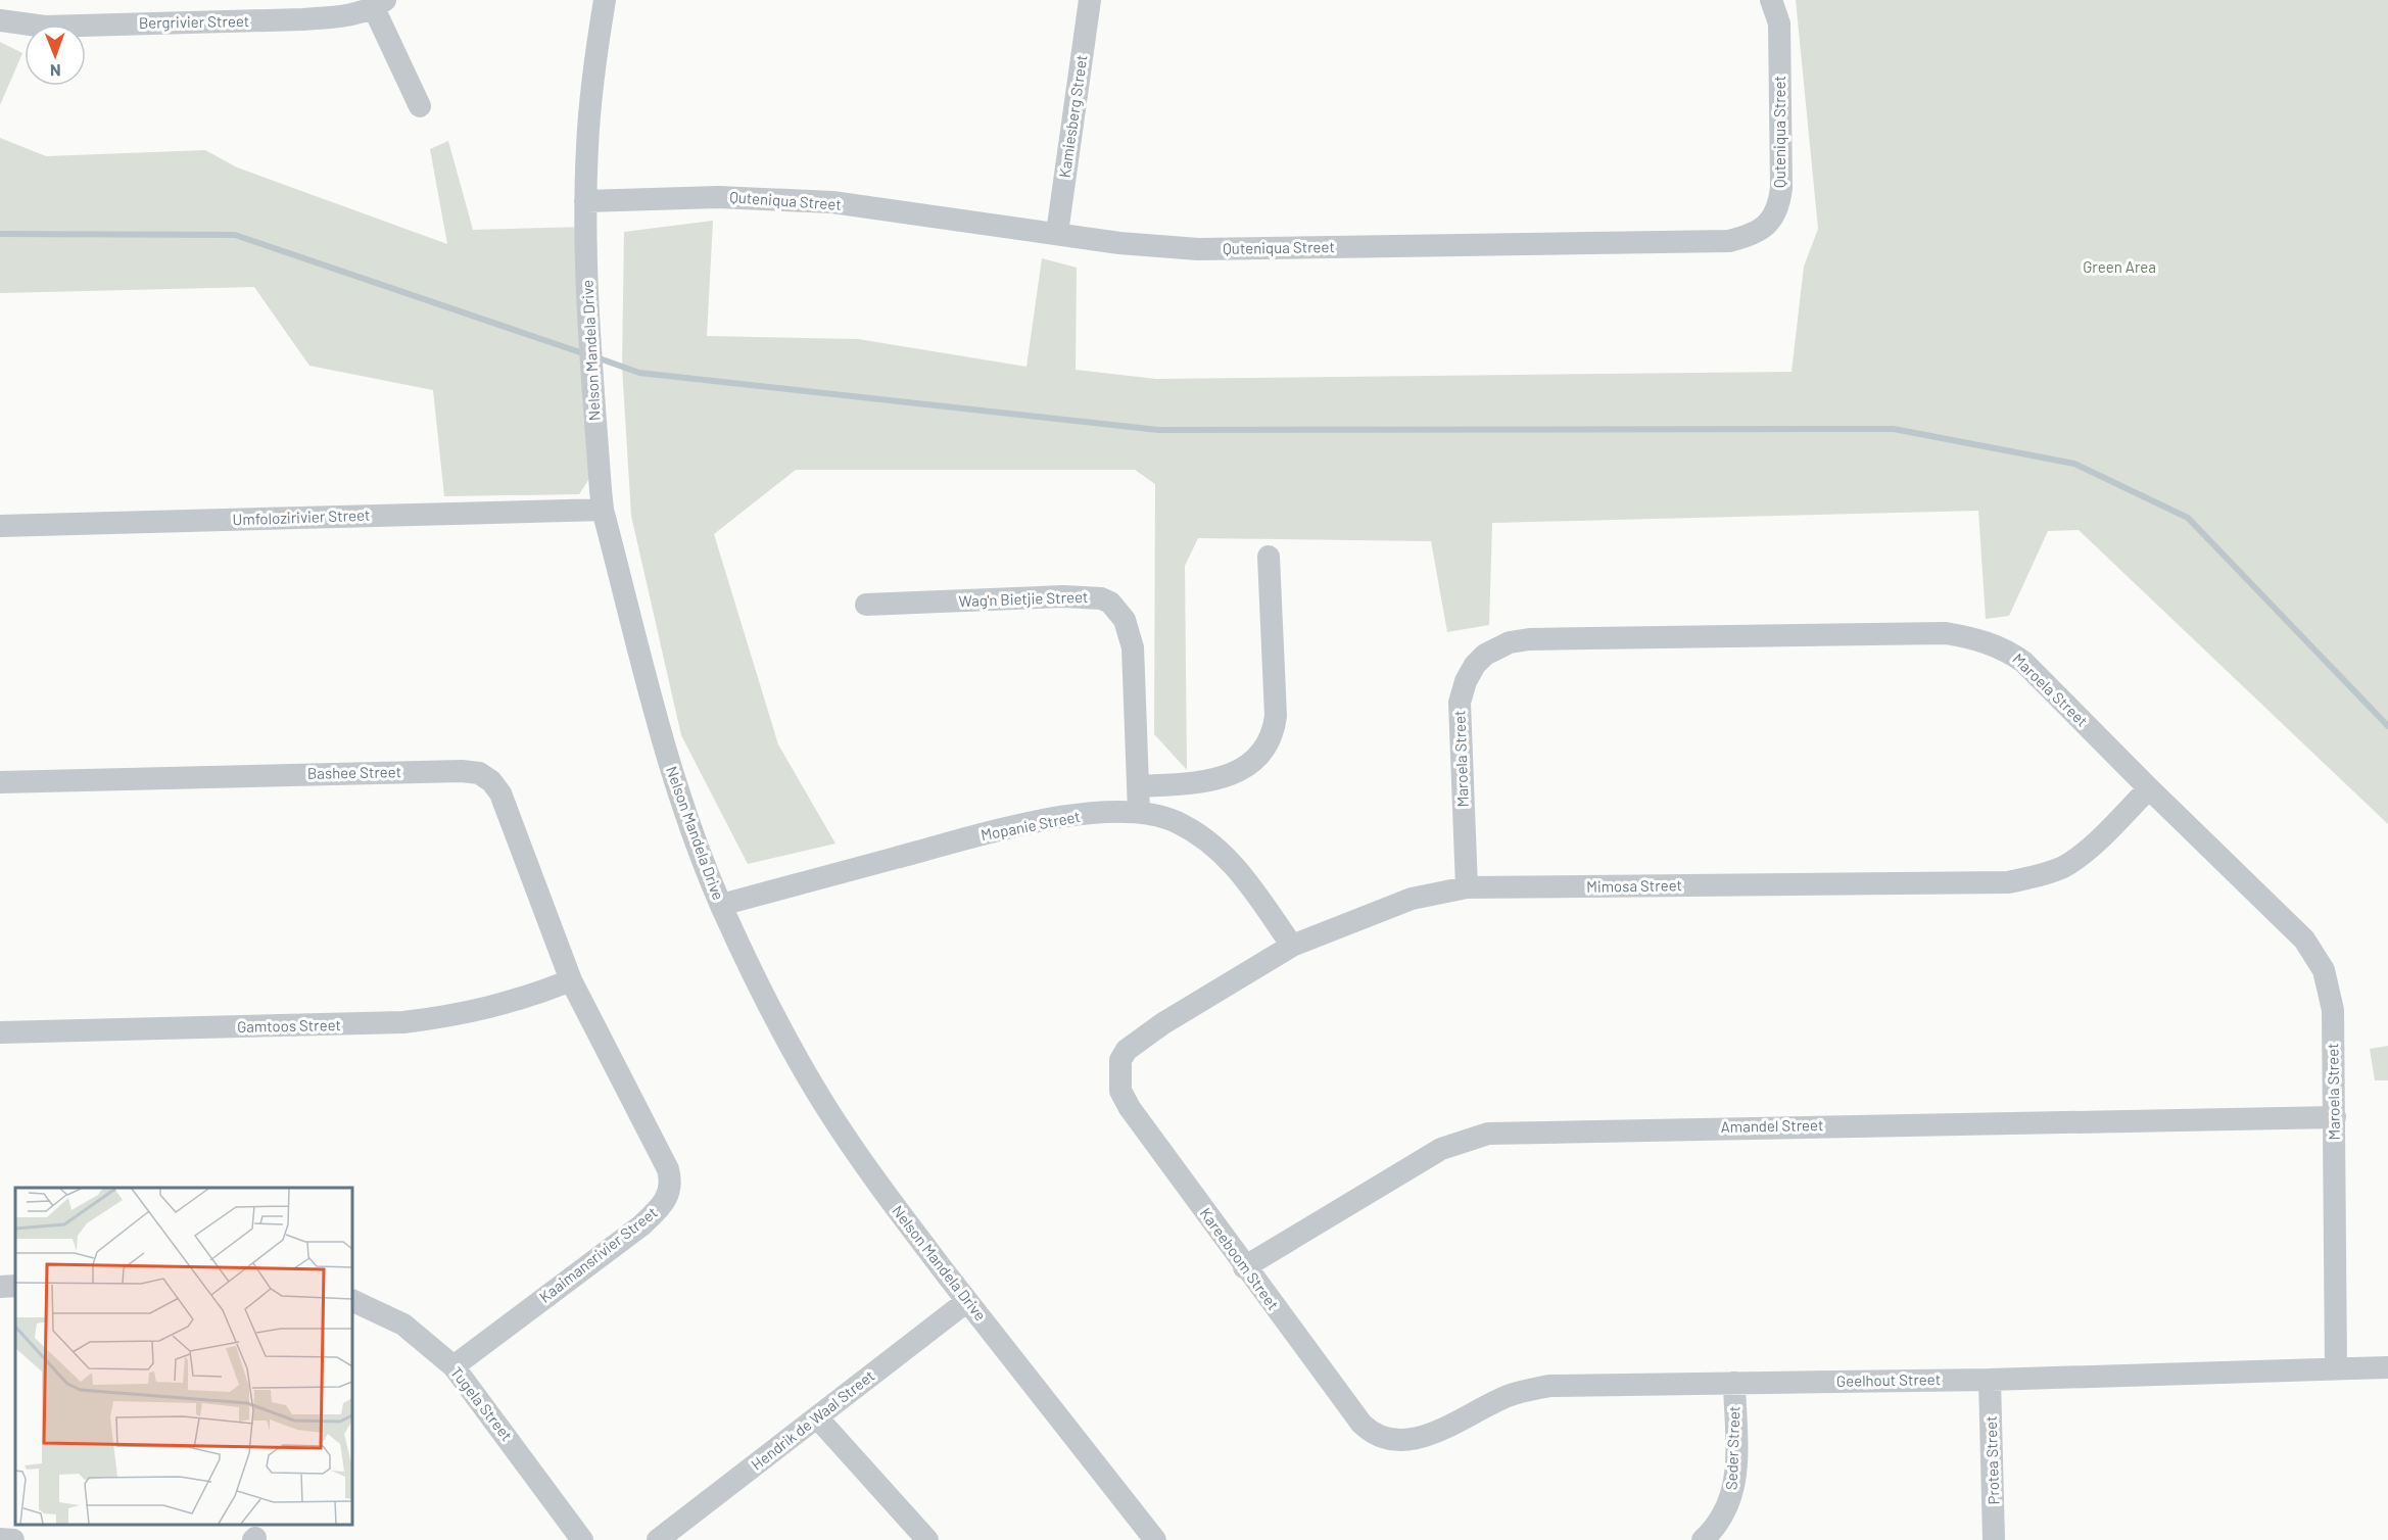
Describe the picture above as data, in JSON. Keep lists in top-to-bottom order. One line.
{"streets":{"street":["Bergrivier Street","Kamiesberg Street","Quteniqua Street","Nelson Mandela Drive","Umfolozirivier Street","Wag'n Bietjie Street","Maroela Street","Bashee Street","Mopanie Street","Mimosa Street","Gamtoos Street","Amandel Street","Kaaimansrivier Street","Kareeboom Street","Geelhout Street","Tugela Street","Hendrik de Waal Street","Seder Street","Protea Street"]},"crossings":[["Kamiesberg Street","Quteniqua Street"],["Quteniqua Street","Nelson Mandela Drive"],["Nelson Mandela Drive","Umfolozirivier Street"],["Nelson Mandela Drive","Mopanie Street"],["Nelson Mandela Drive","Hendrik de Waal Street"],["Wag'n Bietjie Street","Mopanie Street"],["Maroela Street","Mimosa Street"],["Maroela Street","Amandel Street"],["Maroela Street","Geelhout Street"],["Bashee Street","Gamtoos Street"],["Bashee Street","Kaaimansrivier Street"],["Mopanie Street","Mimosa Street"],["Mimosa Street","Kareeboom Street"],["Gamtoos Street","Kaaimansrivier Street"],["Amandel Street","Kareeboom Street"],["Kaaimansrivier Street","Tugela Street"],["Kareeboom Street","Geelhout Street"],["Geelhout Street","Seder Street"],["Geelhout Street","Protea Street"]],"parks":["Green Area"],"north":"bottom"}
